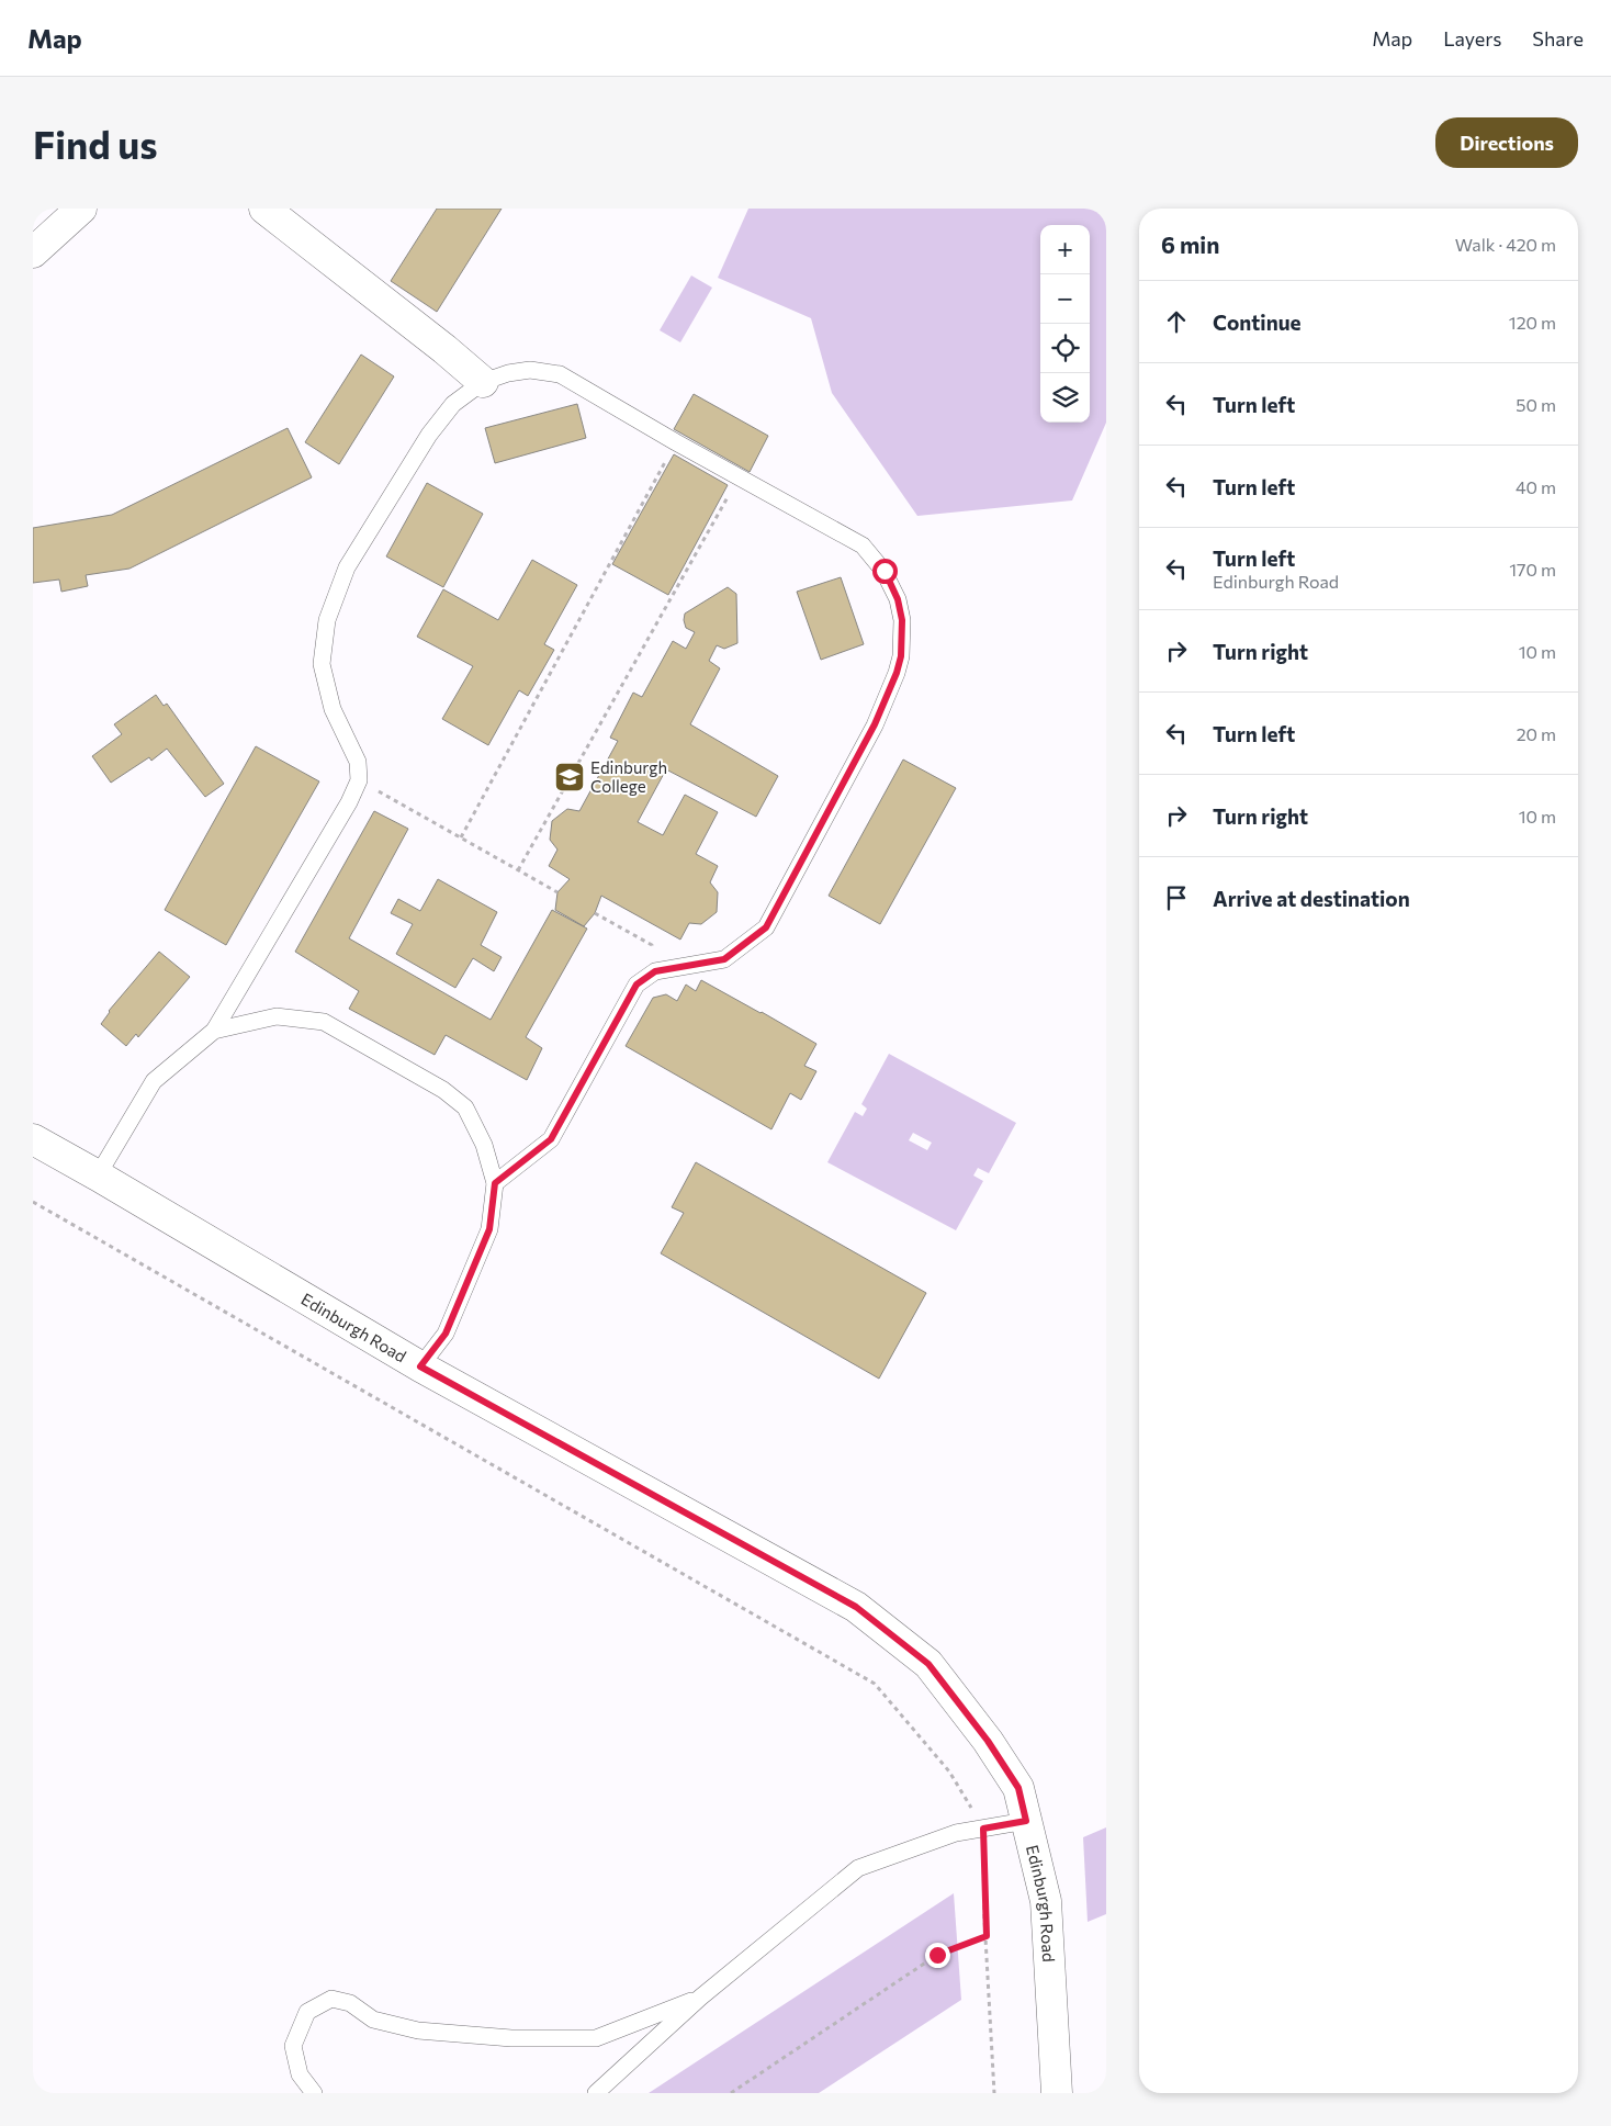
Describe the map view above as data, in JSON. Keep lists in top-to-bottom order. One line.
{"streets":{"street":["Edinburgh Road"]},"places":{"school or university":["Edinburgh College"]},"page":{"header":"Map","nav":["Map","Layers","Share"],"buttons":"Directions","title":"Find us","heading":["6 min","Walk · 420 m"],"map_buttons":["+","−"],"list":[["Continue","120 m"],["Turn left","50 m"],["Turn left","40 m"],["Turn left","Edinburgh Road","170 m"],["Turn right","10 m"],["Turn left","20 m"],["Turn right","10 m"],"Arrive at destination"]}}
